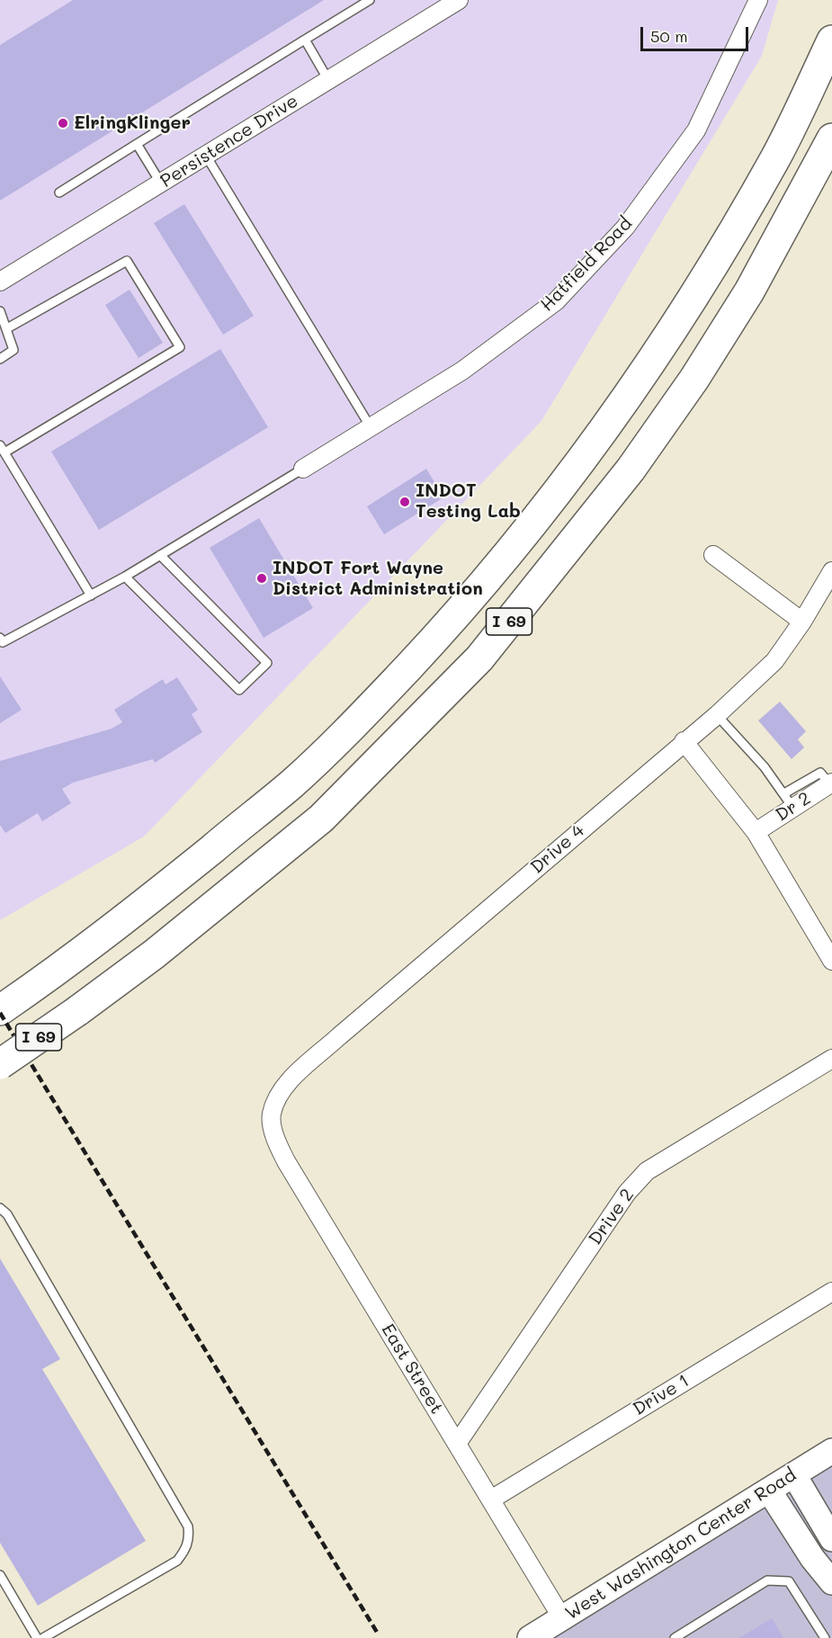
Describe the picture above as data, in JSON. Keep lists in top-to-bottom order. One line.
{"streets":{"highway":["I 69"],"main road":["West Washington Center Road"],"street":["Persistence Drive","Hatfield Road","Dr 2","Drive 4","Drive 2","East Street","Drive 1"]},"crossings":[["Drive 4","East Street"],["Drive 2","East Street"],["East Street","Drive 1"],["East Street","West Washington Center Road"]],"places":["ElringKlinger","INDOT Testing Lab","INDOT Fort Wayne District Administration"],"scale_bar":"50 m"}
